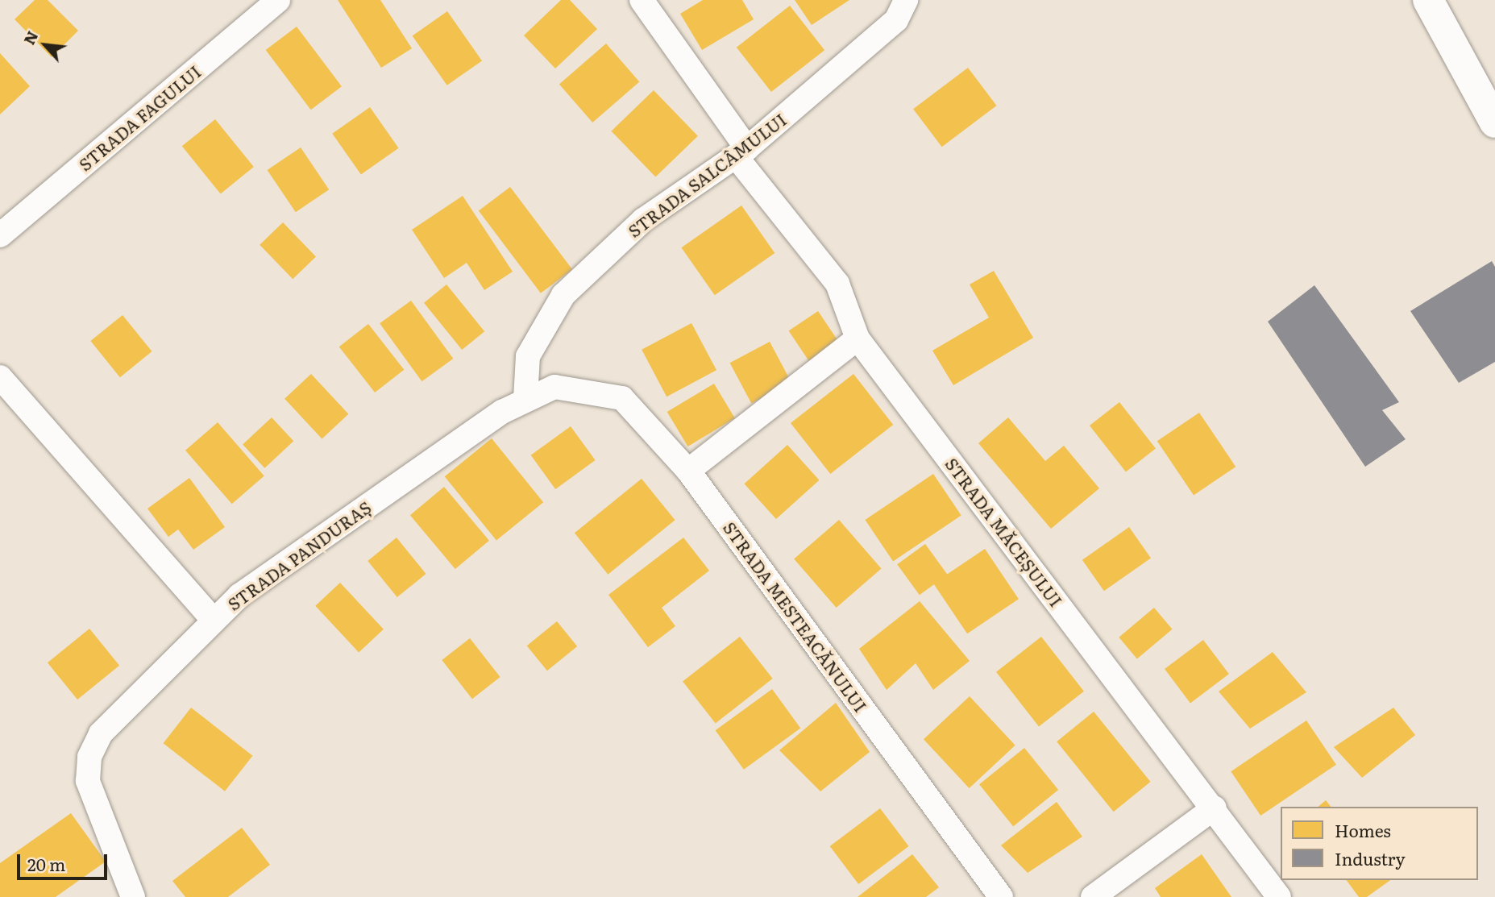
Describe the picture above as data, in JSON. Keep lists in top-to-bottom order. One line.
{"streets":{"street":["STRADA FAGULUI","STRADA SALCÂMULUI","STRADA MĂCEȘULUI","STRADA PANDURAȘ","STRADA MESTEACĂNULUI"]},"crossings":[["STRADA SALCÂMULUI","STRADA MĂCEȘULUI"],["STRADA SALCÂMULUI","STRADA PANDURAȘ"],["STRADA PANDURAȘ","STRADA MESTEACĂNULUI"]],"legend":["Homes","Industry"],"scale_bar":"20 m","north":"top left"}
